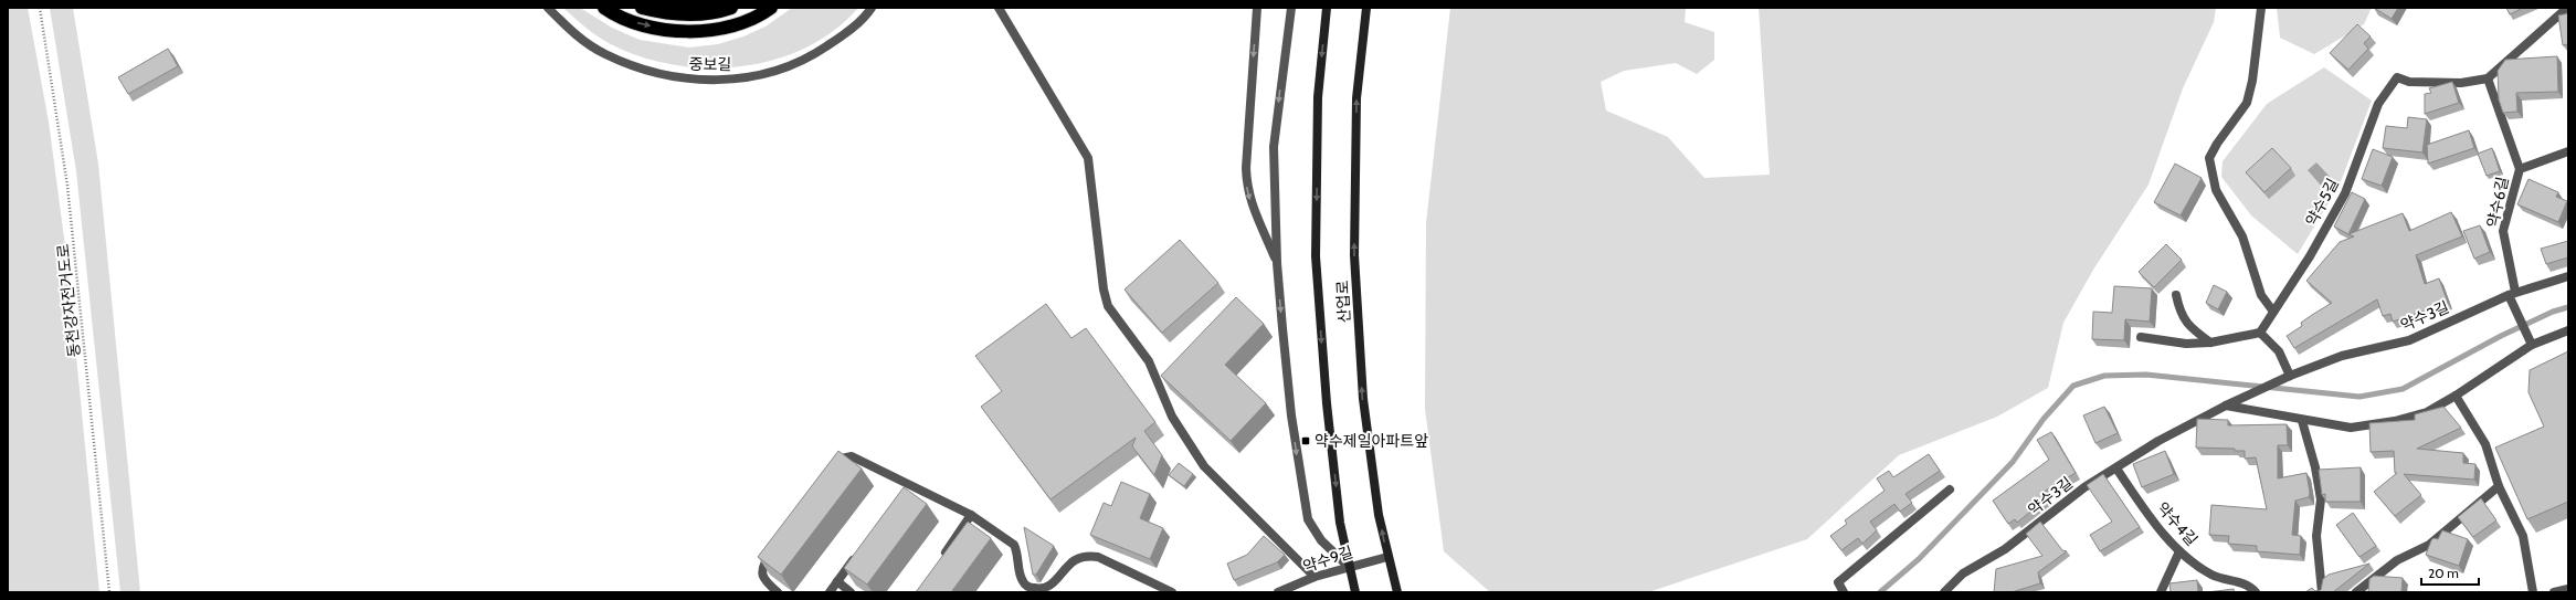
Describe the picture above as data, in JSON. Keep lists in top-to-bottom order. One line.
{"streets":{"main road":["산업로"],"street":["중보길","약수5길","약수6길","약수3길","약수4길","약수9길"],"path":["동천강자전거도로"]},"crossings":[["약수6길","약수3길"],["산업로","약수9길"],["약수3길","약수4길"]],"places":{"transit":["약수제일아파트앞"]},"scale_bar":"20 m"}
